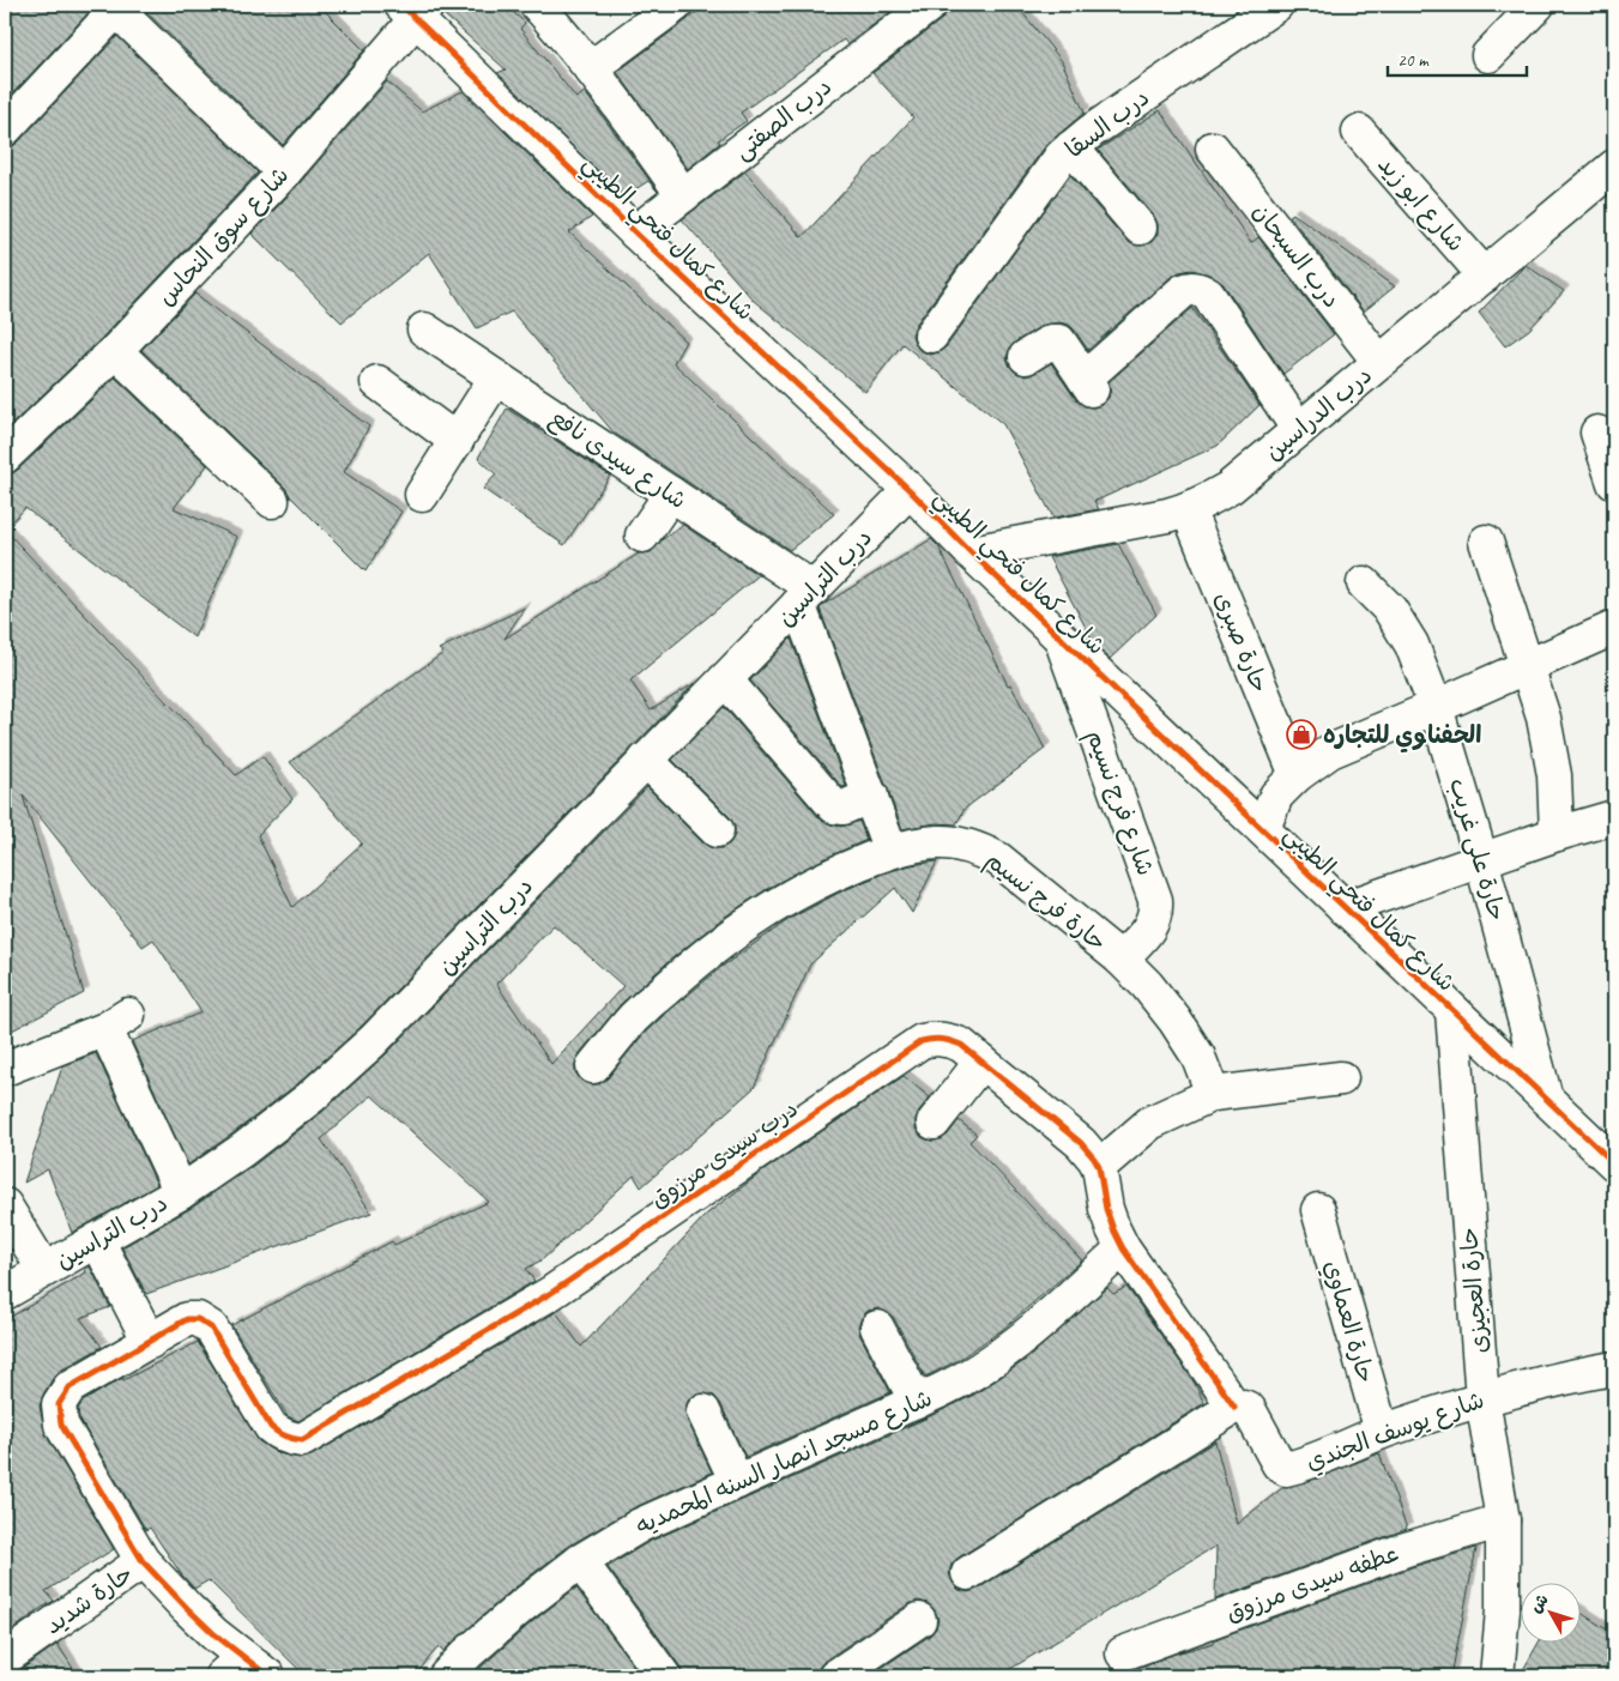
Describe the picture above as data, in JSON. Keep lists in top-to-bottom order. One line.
{"streets":{"street":["درب الصفتى","درب السقا","شارع ابو زيد","شارع سوق النحاس","شارع كمال فتحي الطيبي","درب السبحان","درب الدراسين","شارع سيدى نافع","درب التراسين","حارة صبرى","شارع فرج نسيم","حارة على غريب","حارة فرج نسيم","درب سيدى مرزوق","حارة العجيزى","حارة العماوي","شارع يوسف الجندي","شارع مسجد انصار السنه المحمديه","عطفه سيدى مرزوق","حارة شديد"]},"crossings":[["درب الصفتى","شارع كمال فتحي الطيبي"],["شارع ابو زيد","درب الدراسين"],["شارع سوق النحاس","شارع كمال فتحي الطيبي"],["شارع كمال فتحي الطيبي","درب الدراسين"],["شارع كمال فتحي الطيبي","درب التراسين"],["شارع كمال فتحي الطيبي","شارع فرج نسيم"],["شارع كمال فتحي الطيبي","حارة على غريب"],["شارع كمال فتحي الطيبي","حارة العجيزى"],["درب السبحان","درب الدراسين"],["درب الدراسين","حارة صبرى"],["شارع سيدى نافع","درب التراسين"],["شارع فرج نسيم","حارة فرج نسيم"],["درب سيدى مرزوق","شارع يوسف الجندي"],["درب سيدى مرزوق","شارع مسجد انصار السنه المحمديه"],["حارة العجيزى","شارع يوسف الجندي"],["حارة العجيزى","عطفه سيدى مرزوق"],["حارة العماوي","شارع يوسف الجندي"]],"places":{"shop":["الحفناوي للتجاره"]},"scale_bar":"20 m","north":"top left"}
